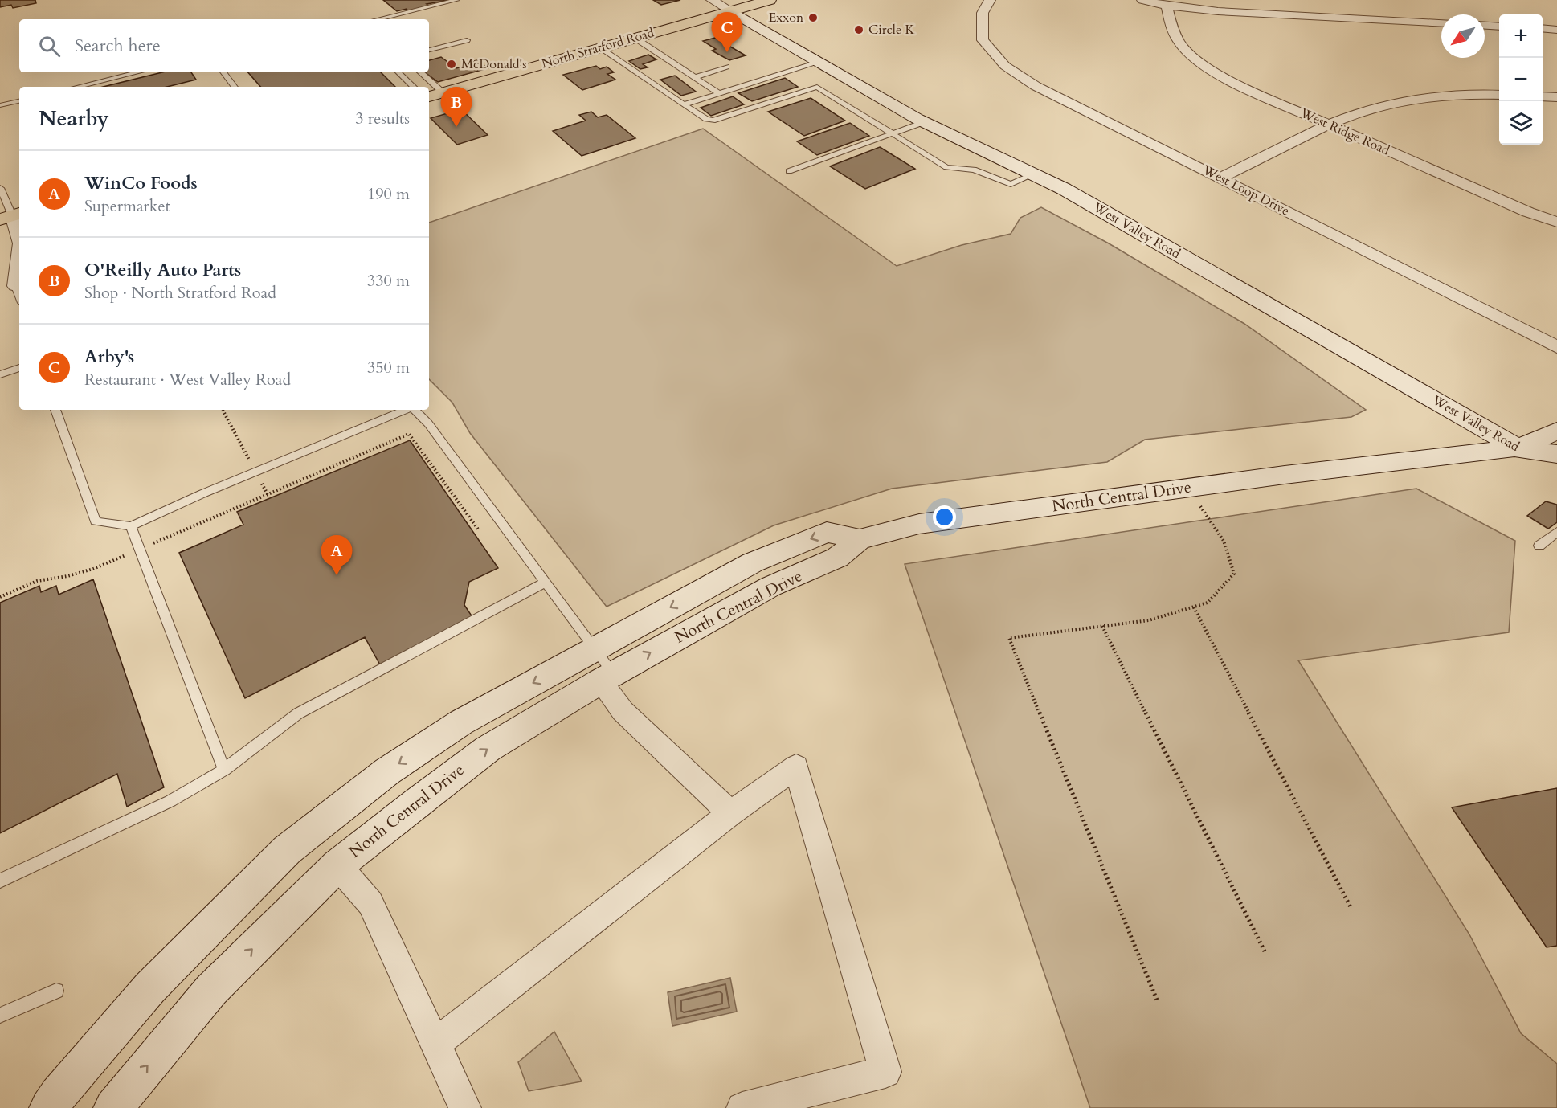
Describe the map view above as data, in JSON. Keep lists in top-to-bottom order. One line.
{"streets":{"main road":["North Stratford Road","West Valley Road","North Central Drive"],"street":["West Ridge Road","West Loop Drive"]},"crossings":[["North Stratford Road","West Valley Road"],["West Valley Road","North Central Drive"]],"places":["Exxon","Circle K","McDonald's"],"north":"bottom left","page":{"pins":["C","B","A"],"map_buttons":["+","−"],"search":"Search here","heading":["Nearby","3 results"],"list":[{"mark":"A","name":"WinCo Foods","note":"Supermarket","value":"190 m"},{"mark":"B","name":"O'Reilly Auto Parts","note":"Shop · North Stratford Road","value":"330 m"},{"mark":"C","name":"Arby's","note":"Restaurant · West Valley Road","value":"350 m"}]}}
